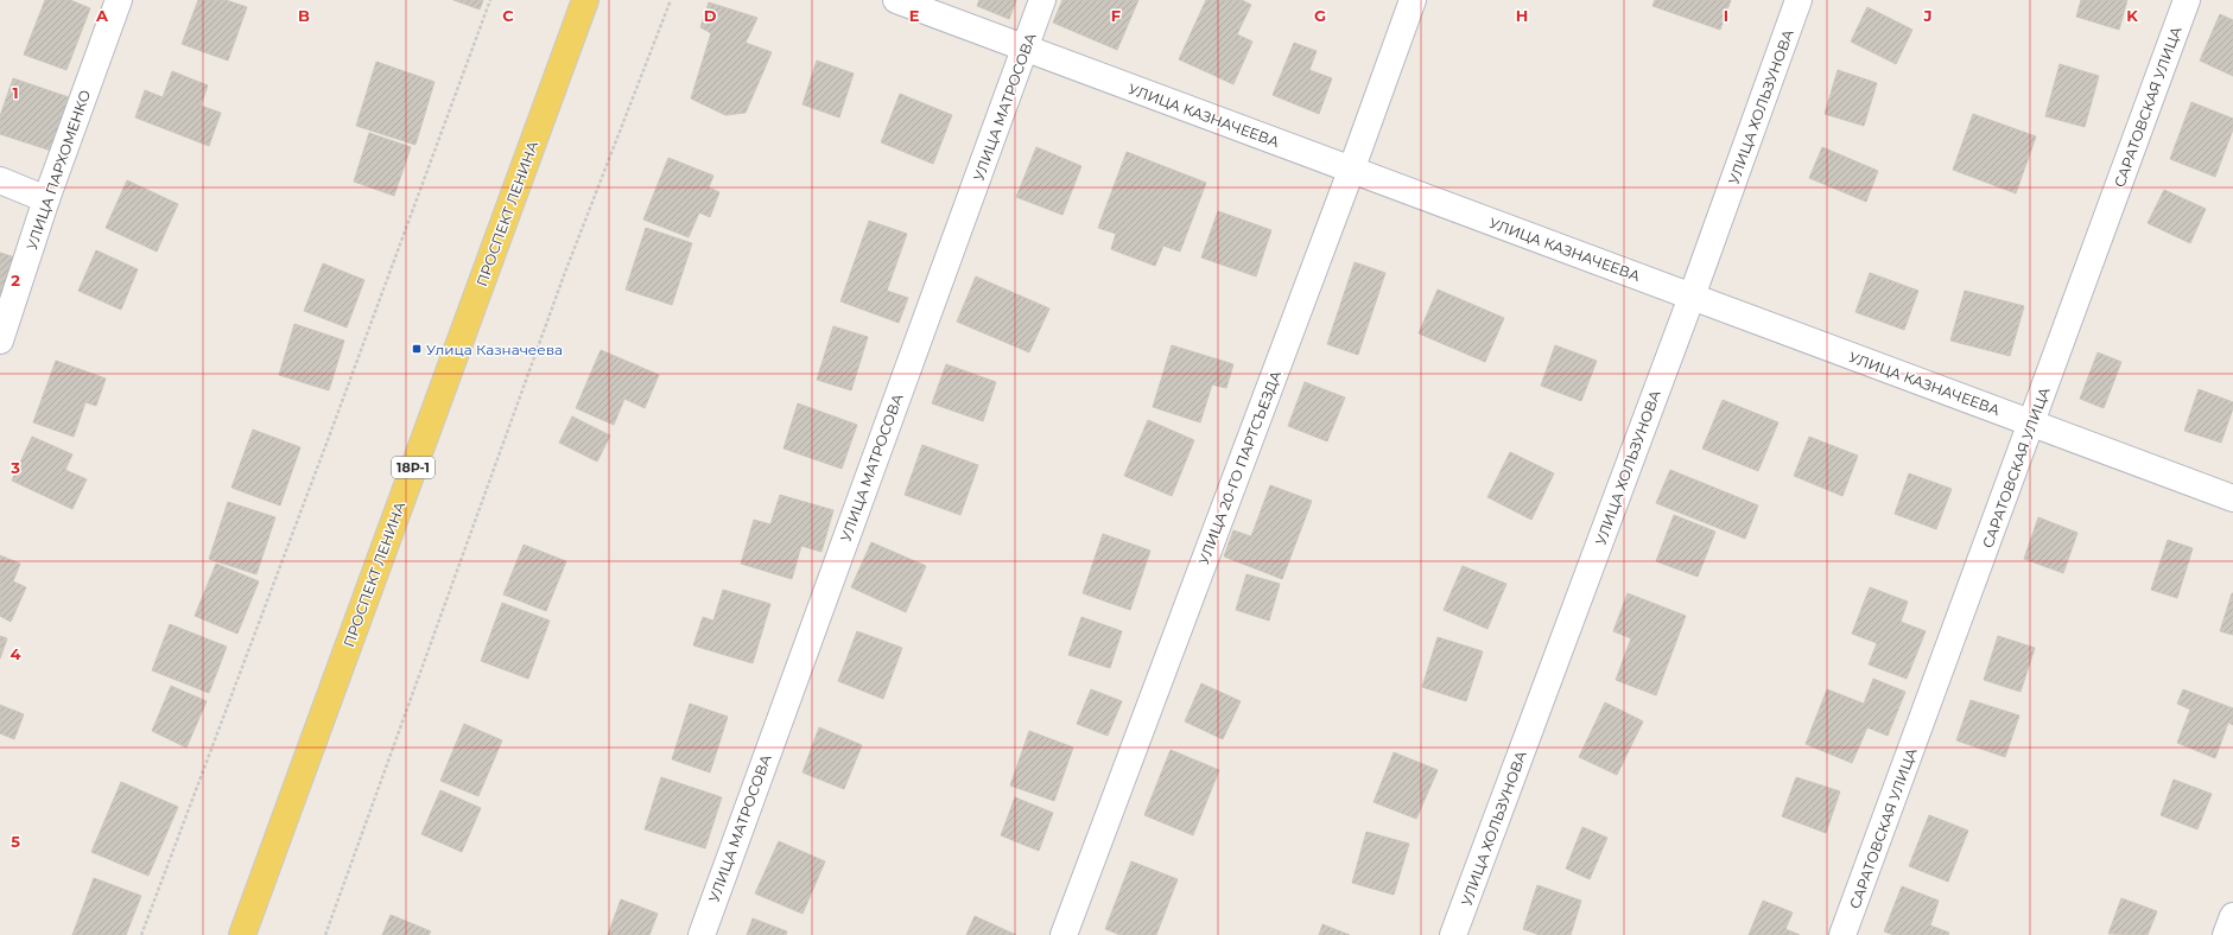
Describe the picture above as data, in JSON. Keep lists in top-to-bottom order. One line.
{"streets":{"main road":["ПРОСПЕКТ ЛЕНИНА","18Р-1"],"street":["УЛИЦА МАТРОСОВА","УЛИЦА ХОЛЬЗУНОВА","САРАТОВСКАЯ УЛИЦА","УЛИЦА КАЗНАЧЕЕВА","УЛИЦА ПАРХОМЕНКО","УЛИЦА 20-ГО ПАРТСЪЕЗДА"]},"crossings":[["УЛИЦА МАТРОСОВА","УЛИЦА КАЗНАЧЕЕВА"],["УЛИЦА ХОЛЬЗУНОВА","УЛИЦА КАЗНАЧЕЕВА"],["САРАТОВСКАЯ УЛИЦА","УЛИЦА КАЗНАЧЕЕВА"],["УЛИЦА КАЗНАЧЕЕВА","УЛИЦА 20-ГО ПАРТСЪЕЗДА"]],"places":{"transit":["Улица Казначеева"]},"grid":{"columns":["A","B","C","D","E","F","G","H","I","J","K"],"rows":["1","2","3","4","5"]}}
